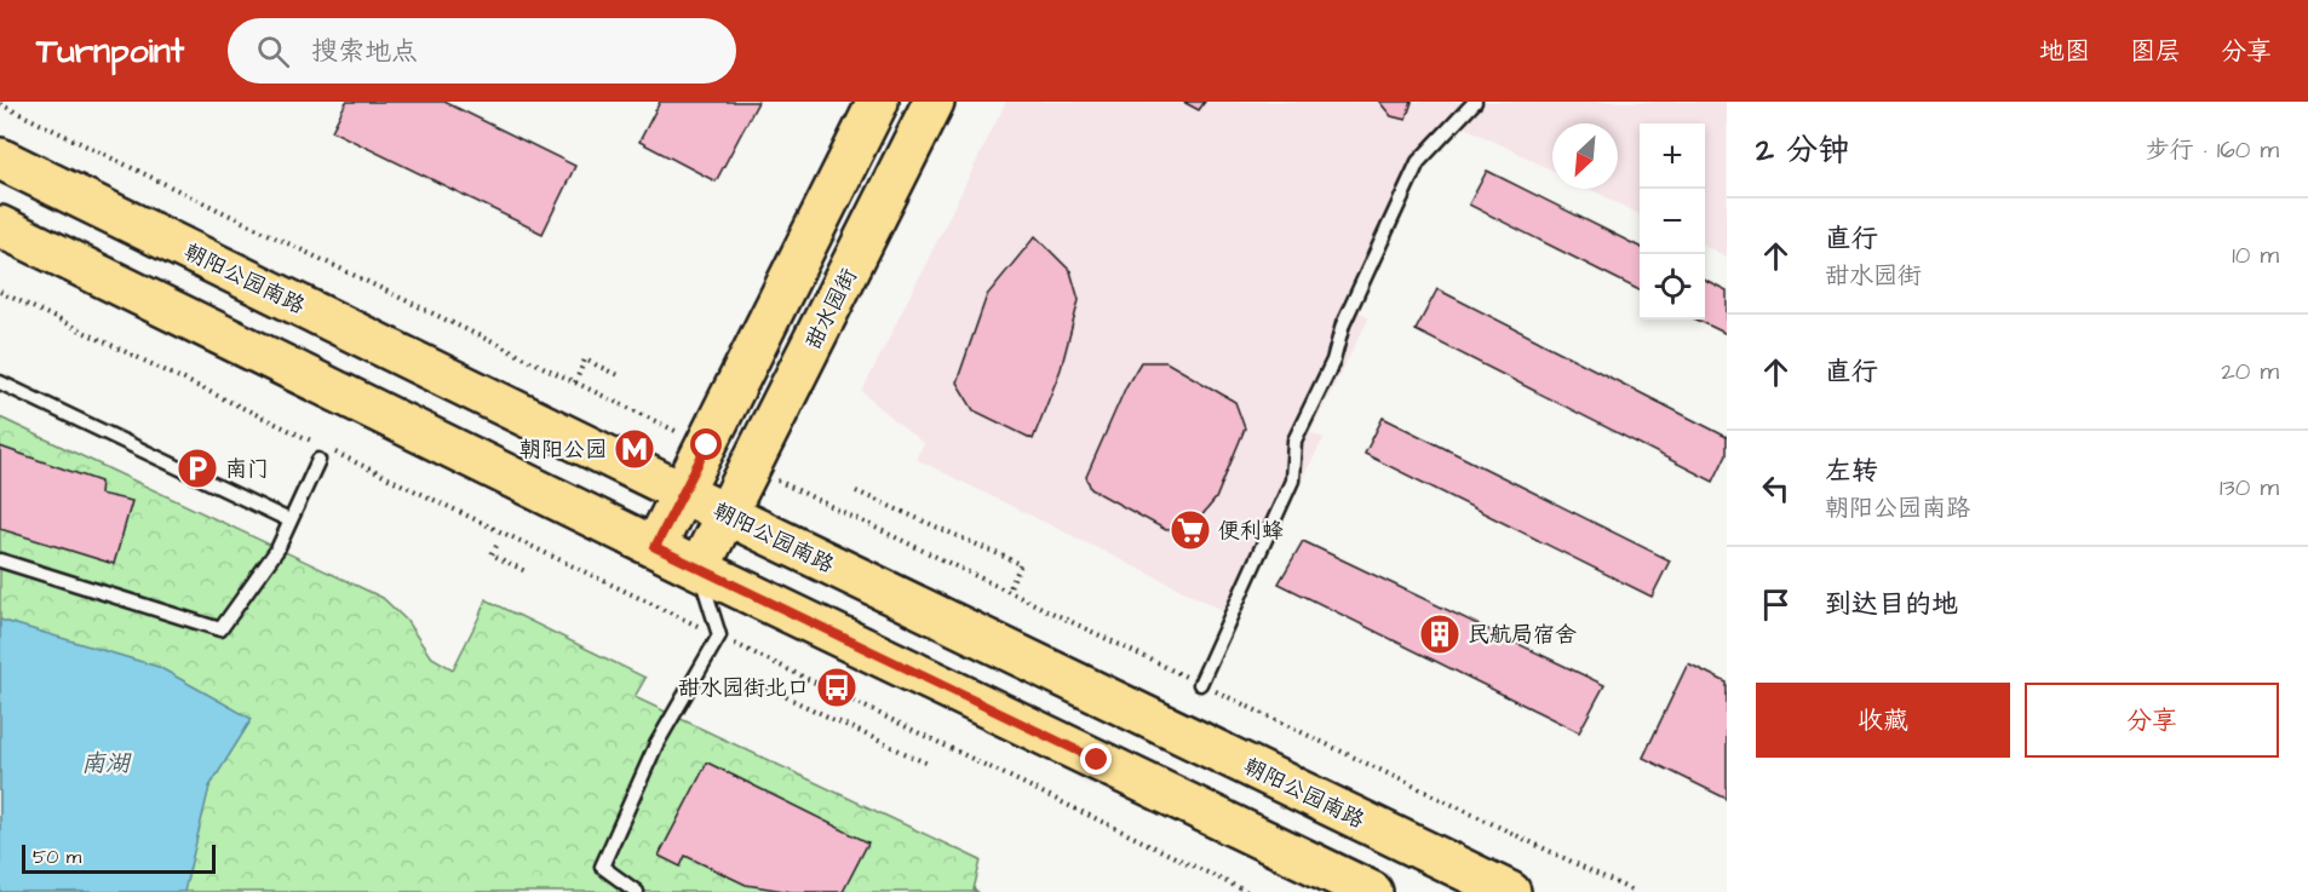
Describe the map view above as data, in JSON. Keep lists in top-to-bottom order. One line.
{"streets":{"main road":["朝阳公园南路","甜水园街"]},"crossings":[["朝阳公园南路","甜水园街"]],"water":["南湖"],"places":{"metro station":["朝阳公园"],"parking":["南门"],"supermarket":["便利蜂"],"building":["民航局宿舍"],"bus stop":["甜水园街北口"]},"scale_bar":"50 m","north":"bottom left","page":{"header":"Turnpoint","search":"搜索地点","nav":["地图","图层","分享"],"heading":["2 分钟","步行 · 160 m"],"map_buttons":["+","−"],"list":[["直行","甜水园街","10 m"],["直行","20 m"],["左转","朝阳公园南路","130 m"],"到达目的地"],"buttons":["收藏","分享"],"scale":"50 m"}}
